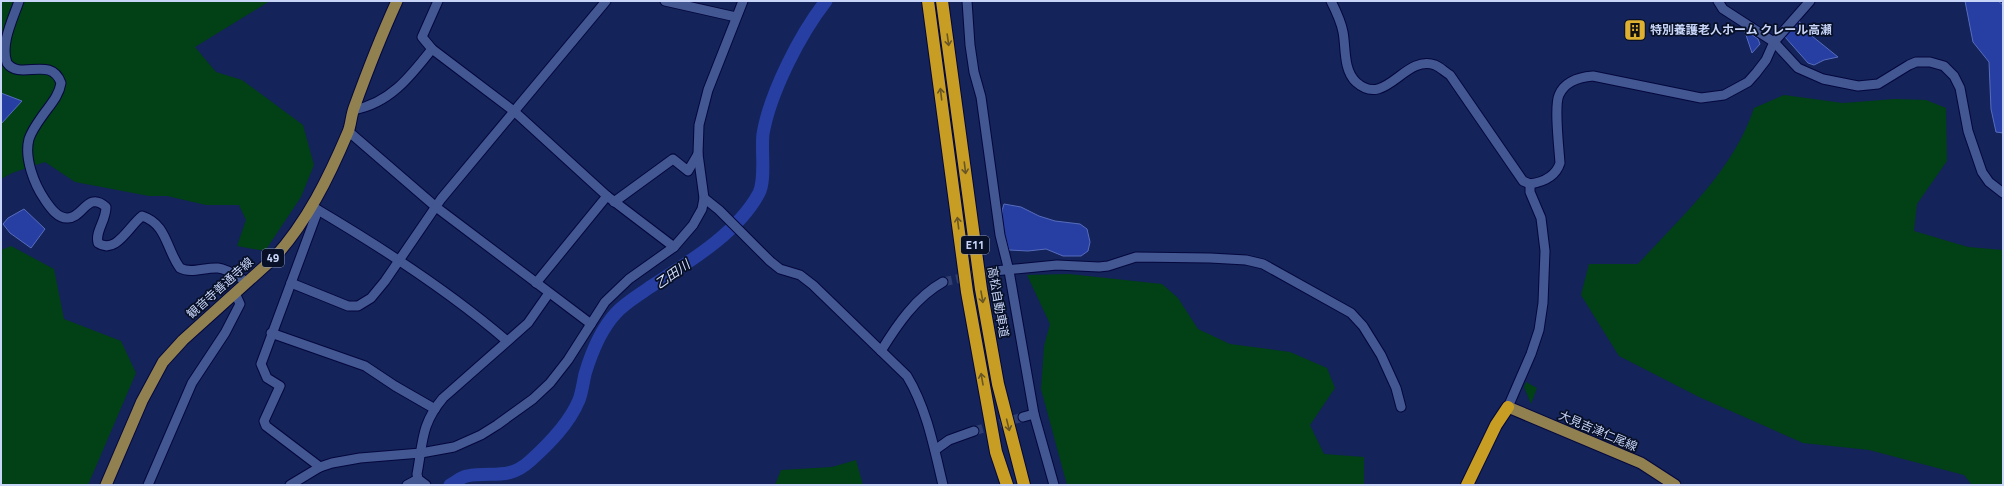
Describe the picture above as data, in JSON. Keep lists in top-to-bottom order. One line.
{"streets":{"highway":["E11","高松自動車道"],"main road":["49","観音寺善通寺線","大見吉津仁尾線"]},"water":["乙田川"],"places":{"building":["特別養護老人ホーム クレール高瀬"]}}
